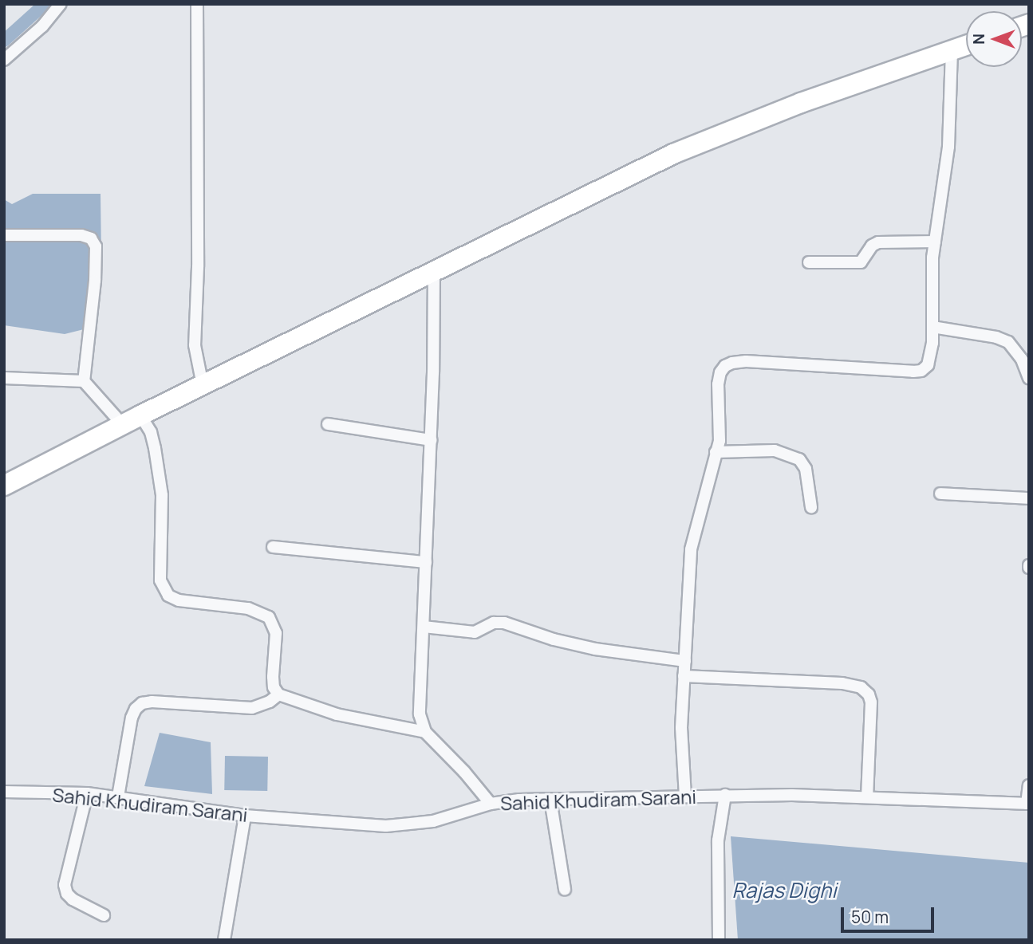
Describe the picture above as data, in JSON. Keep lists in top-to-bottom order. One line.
{"streets":{"street":["Sahid Khudiram Sarani"]},"water":["Rajas Dighi"],"scale_bar":"50 m","north":"left"}
